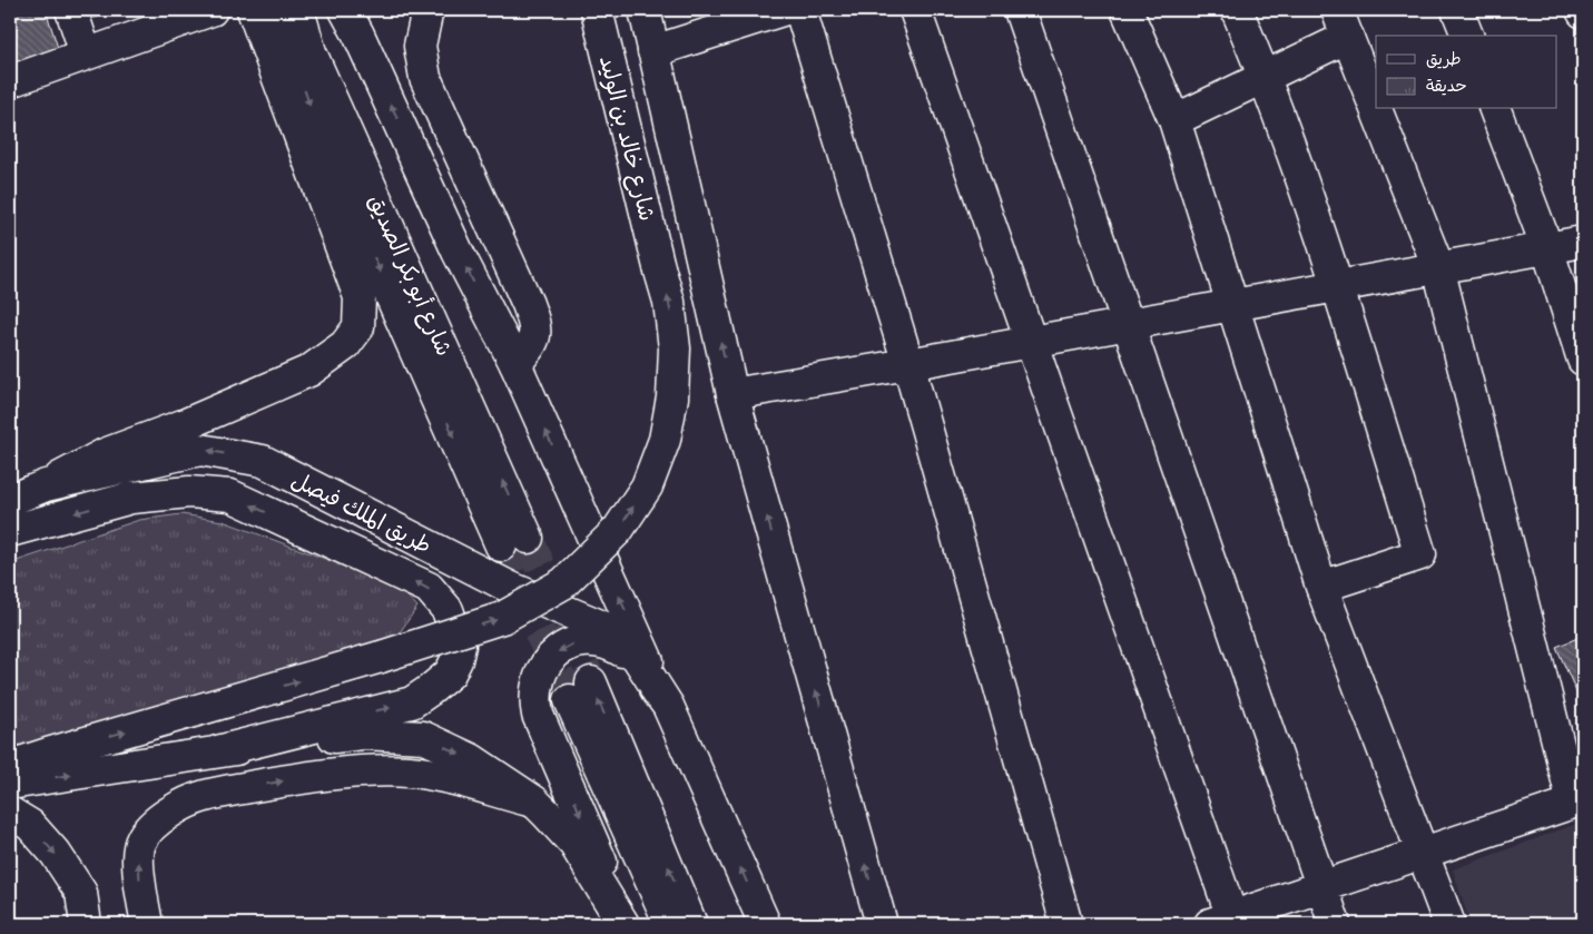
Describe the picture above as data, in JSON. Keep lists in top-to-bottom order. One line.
{"streets":{"main road":["شارع خالد بن الوليد","شارع أبو بكر الصديق","طريق الملك فيصل"]},"legend":["طريق","حديقة"]}
